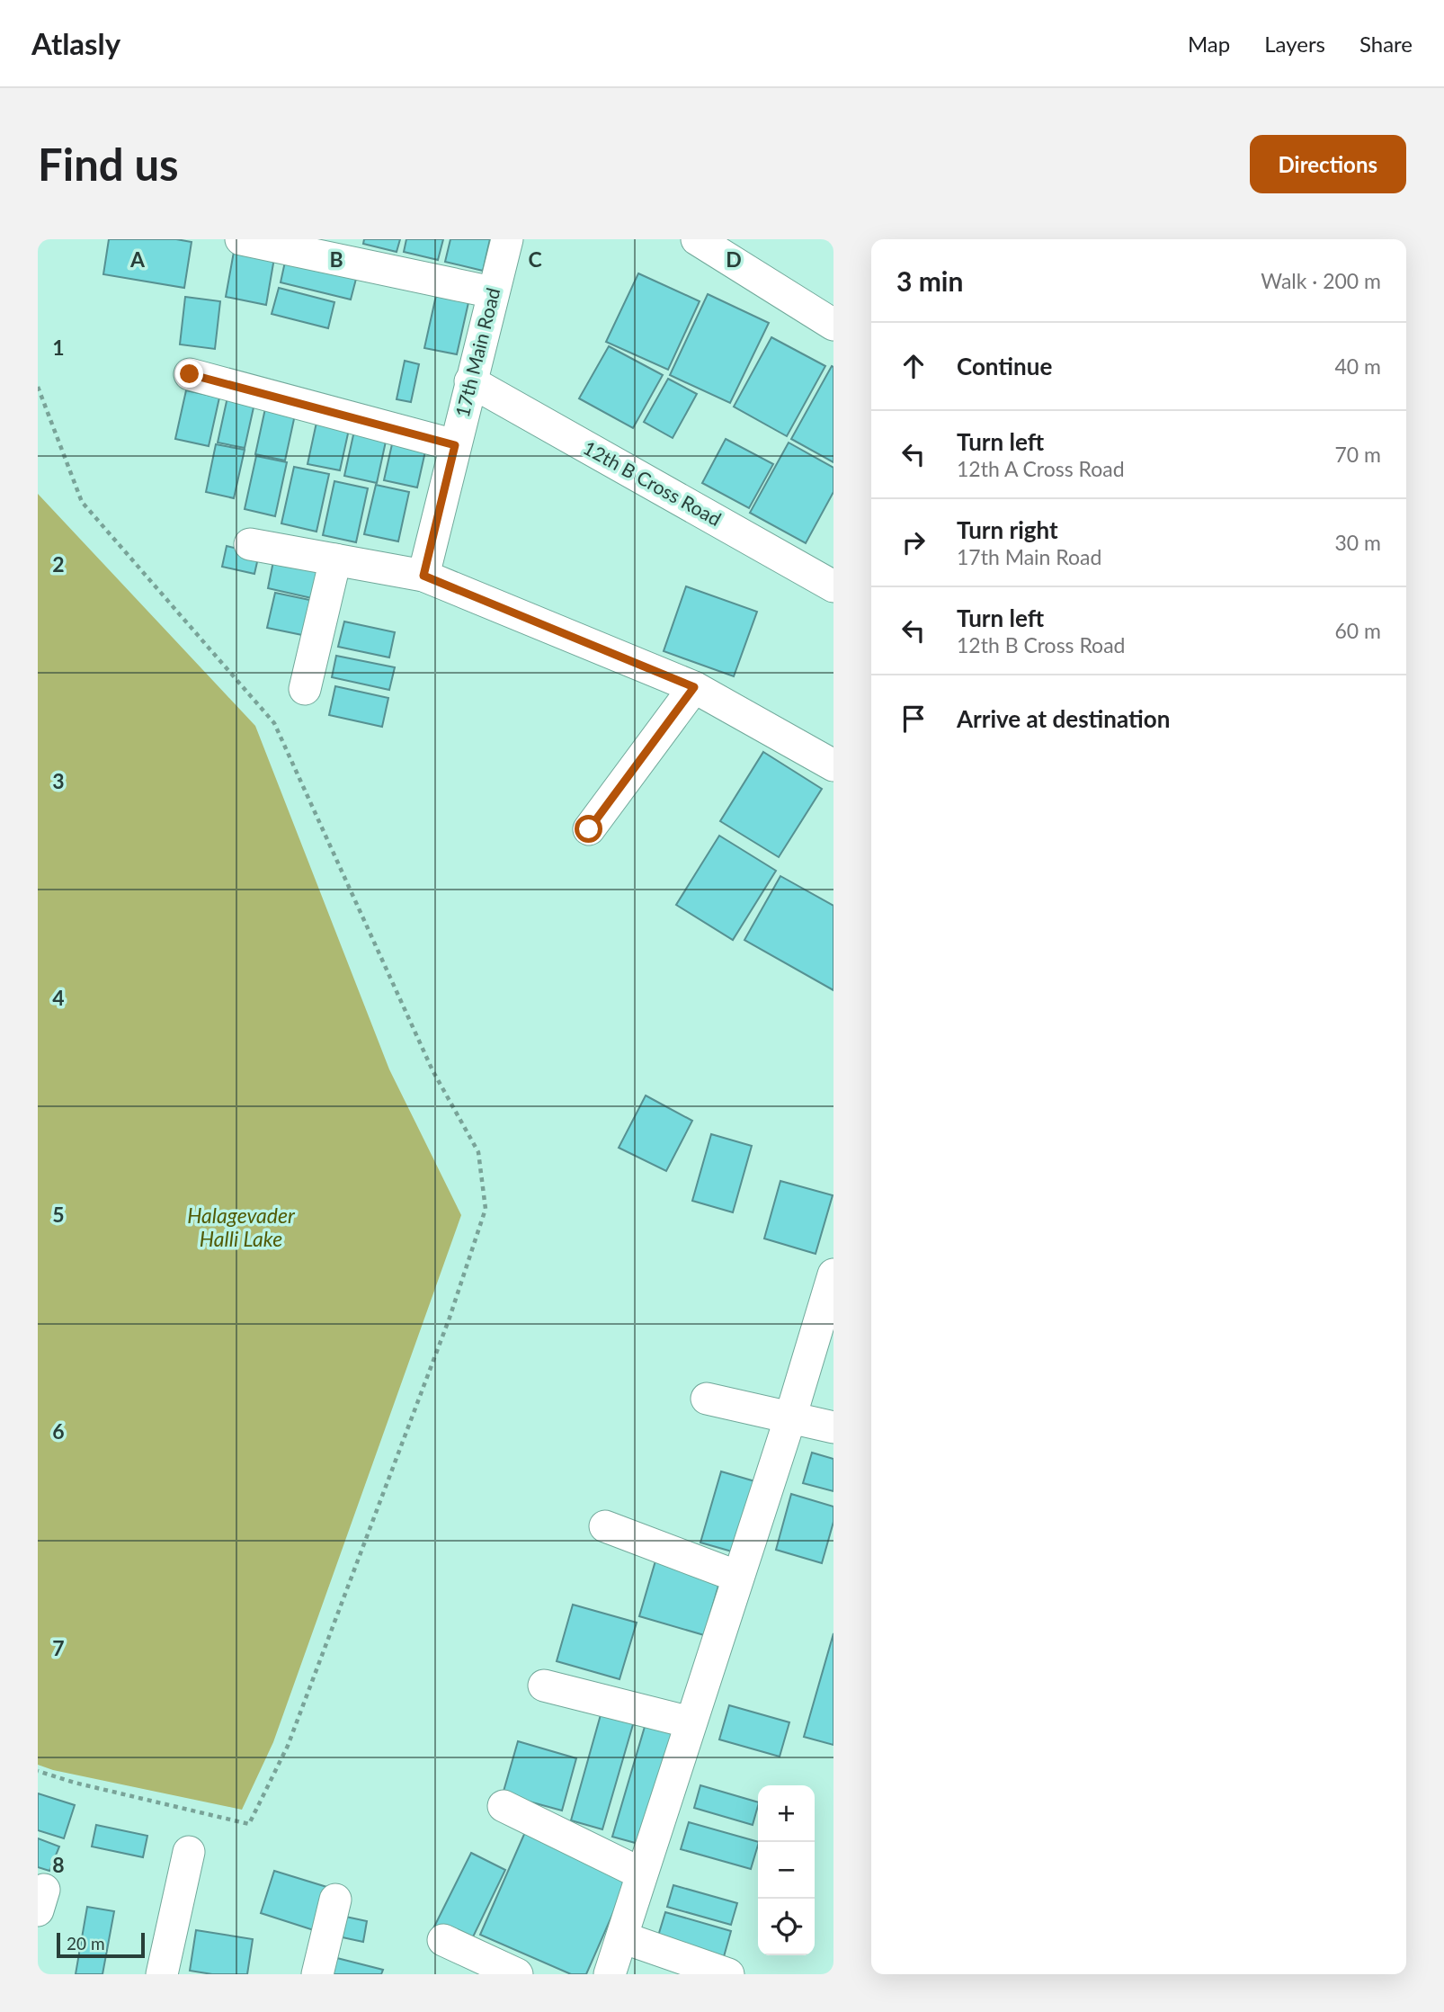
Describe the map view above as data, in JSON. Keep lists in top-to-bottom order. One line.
{"streets":{"street":["17th Main Road","12th B Cross Road"]},"crossings":[["17th Main Road","12th B Cross Road"]],"water":["Halagevader Halli Lake"],"scale_bar":"20 m","page":{"header":"Atlasly","nav":["Map","Layers","Share"],"buttons":"Directions","title":"Find us","heading":["3 min","Walk · 200 m"],"list":[["Continue","40 m"],["Turn left","12th A Cross Road","70 m"],["Turn right","17th Main Road","30 m"],["Turn left","12th B Cross Road","60 m"],"Arrive at destination"],"map_buttons":["+","−"],"scale":"20 m"},"grid":{"columns":["A","B","C","D"],"rows":["1","2","3","4","5","6","7","8"]}}
